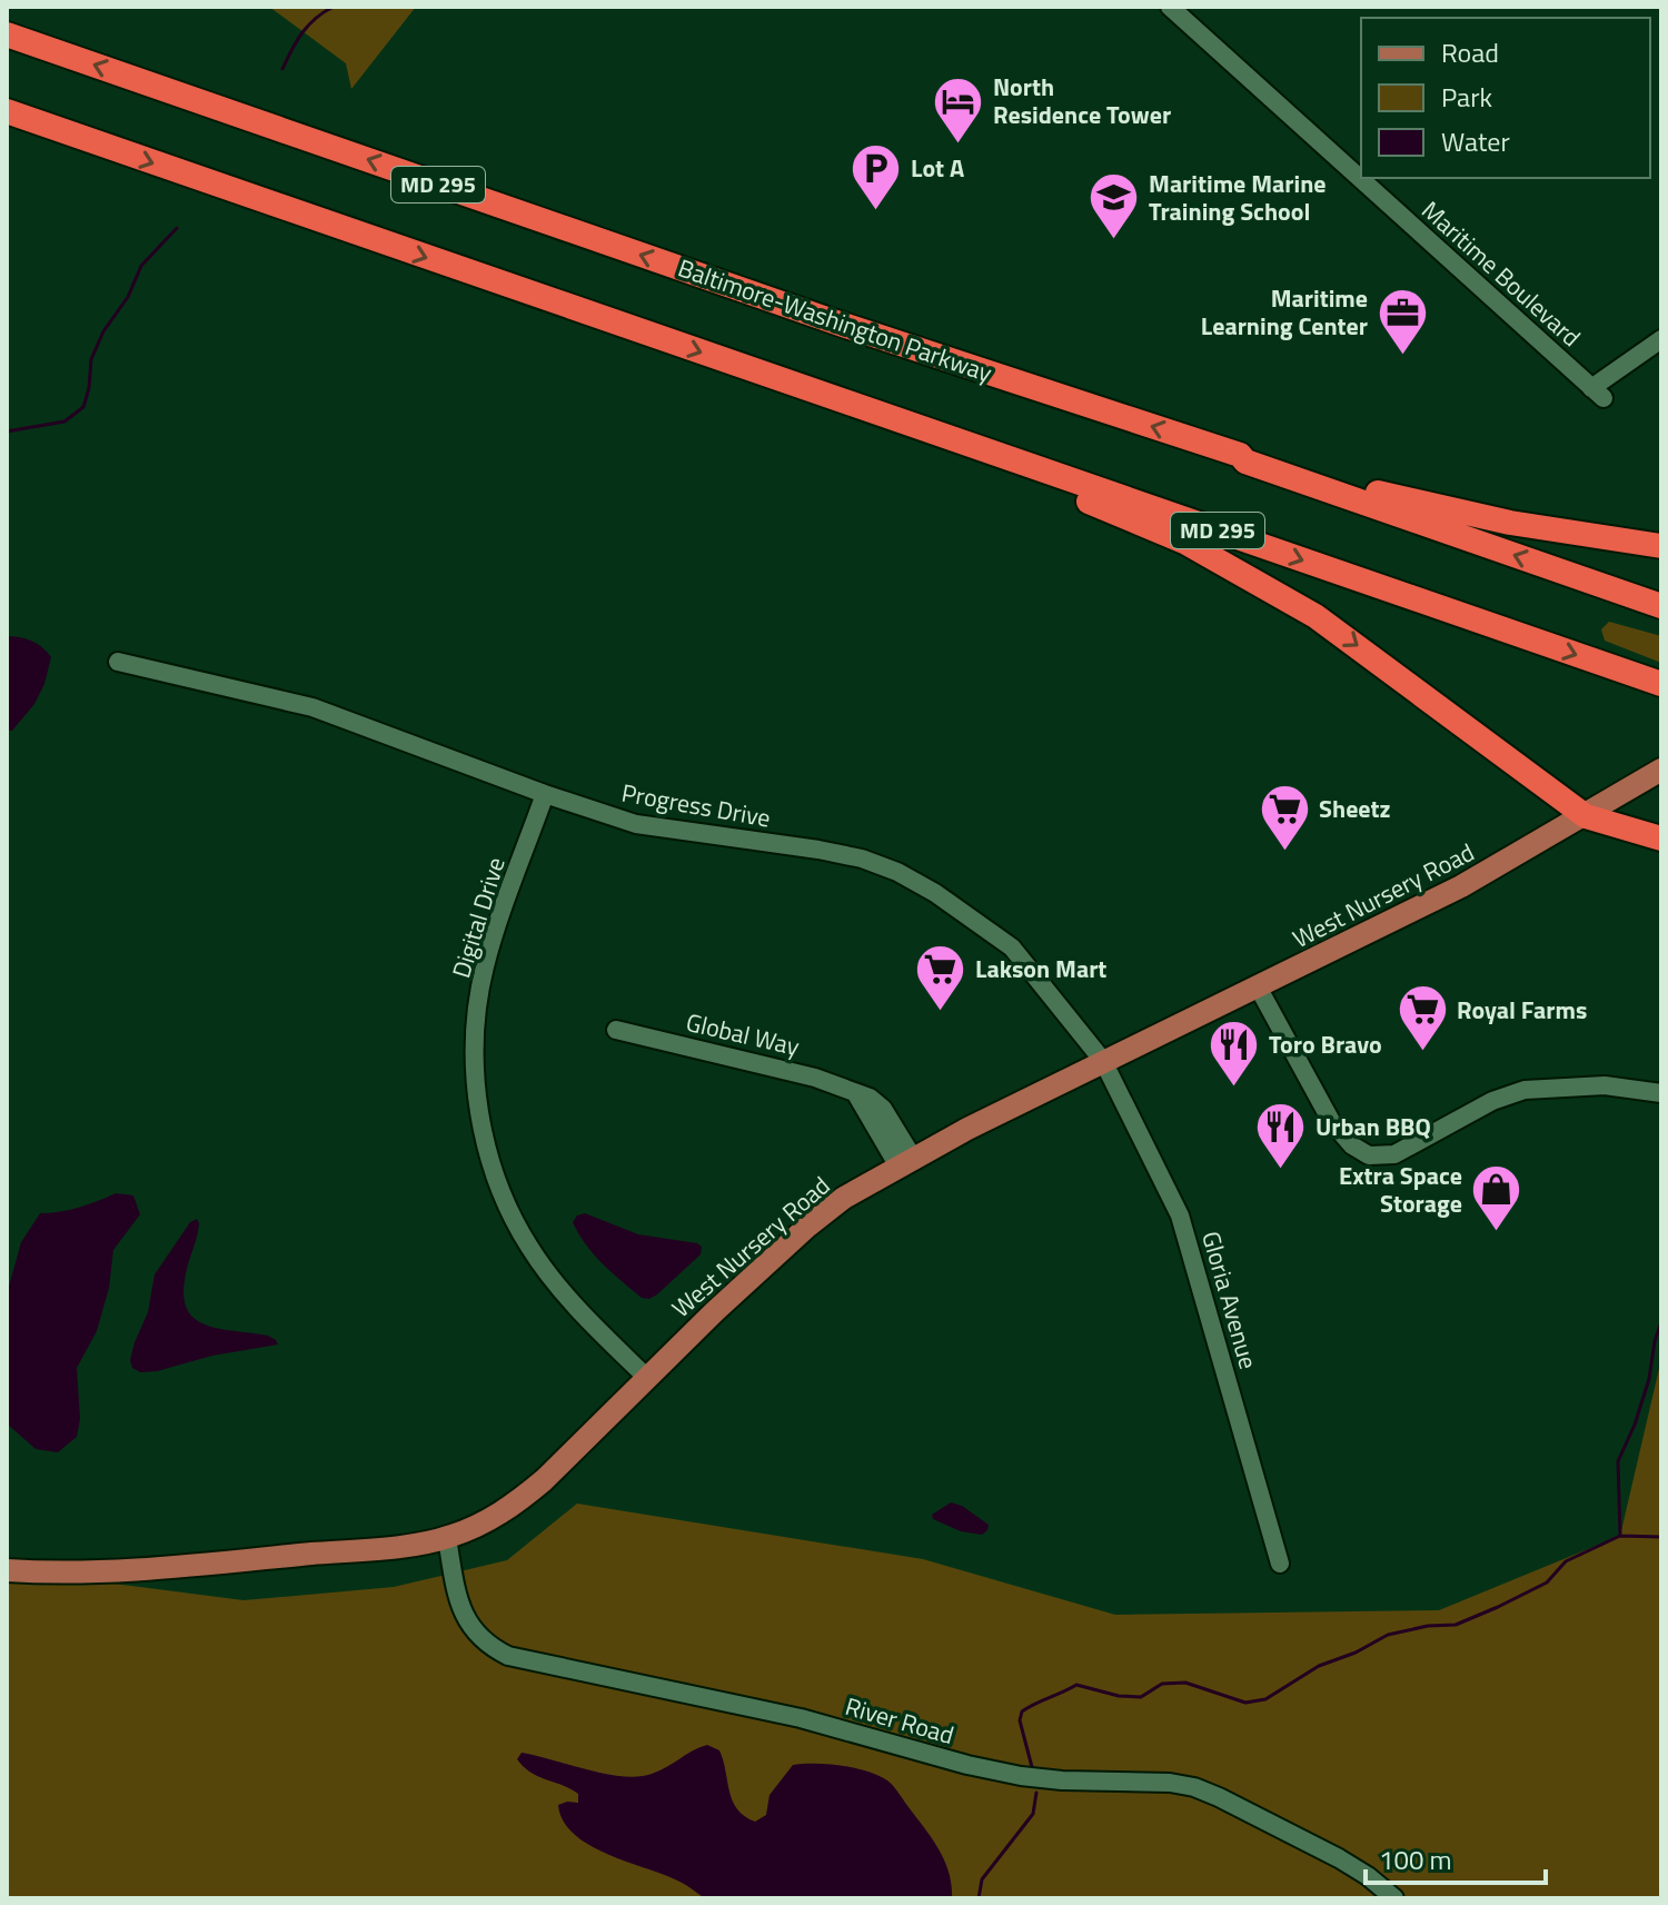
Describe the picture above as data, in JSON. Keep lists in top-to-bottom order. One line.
{"streets":{"highway":["MD 295","Baltimore-Washington Parkway"],"main road":["West Nursery Road"],"street":["Maritime Boulevard","Progress Drive","Digital Drive","Global Way","Gloria Avenue","River Road"]},"crossings":[["Progress Drive","West Nursery Road"],["Progress Drive","Digital Drive"],["Progress Drive","Gloria Avenue"],["West Nursery Road","Digital Drive"],["West Nursery Road","Global Way"],["West Nursery Road","Gloria Avenue"],["West Nursery Road","River Road"]],"places":{"hotel":["North Residence Tower"],"parking":["Lot A"],"school or university":["Maritime Marine Training School"],"office":["Maritime Learning Center"],"supermarket":["Sheetz","Lakson Mart","Royal Farms"],"restaurant":["Toro Bravo","Urban BBQ"],"shop":["Extra Space Storage"]},"legend":["Road","Park","Water"],"scale_bar":"100 m"}
